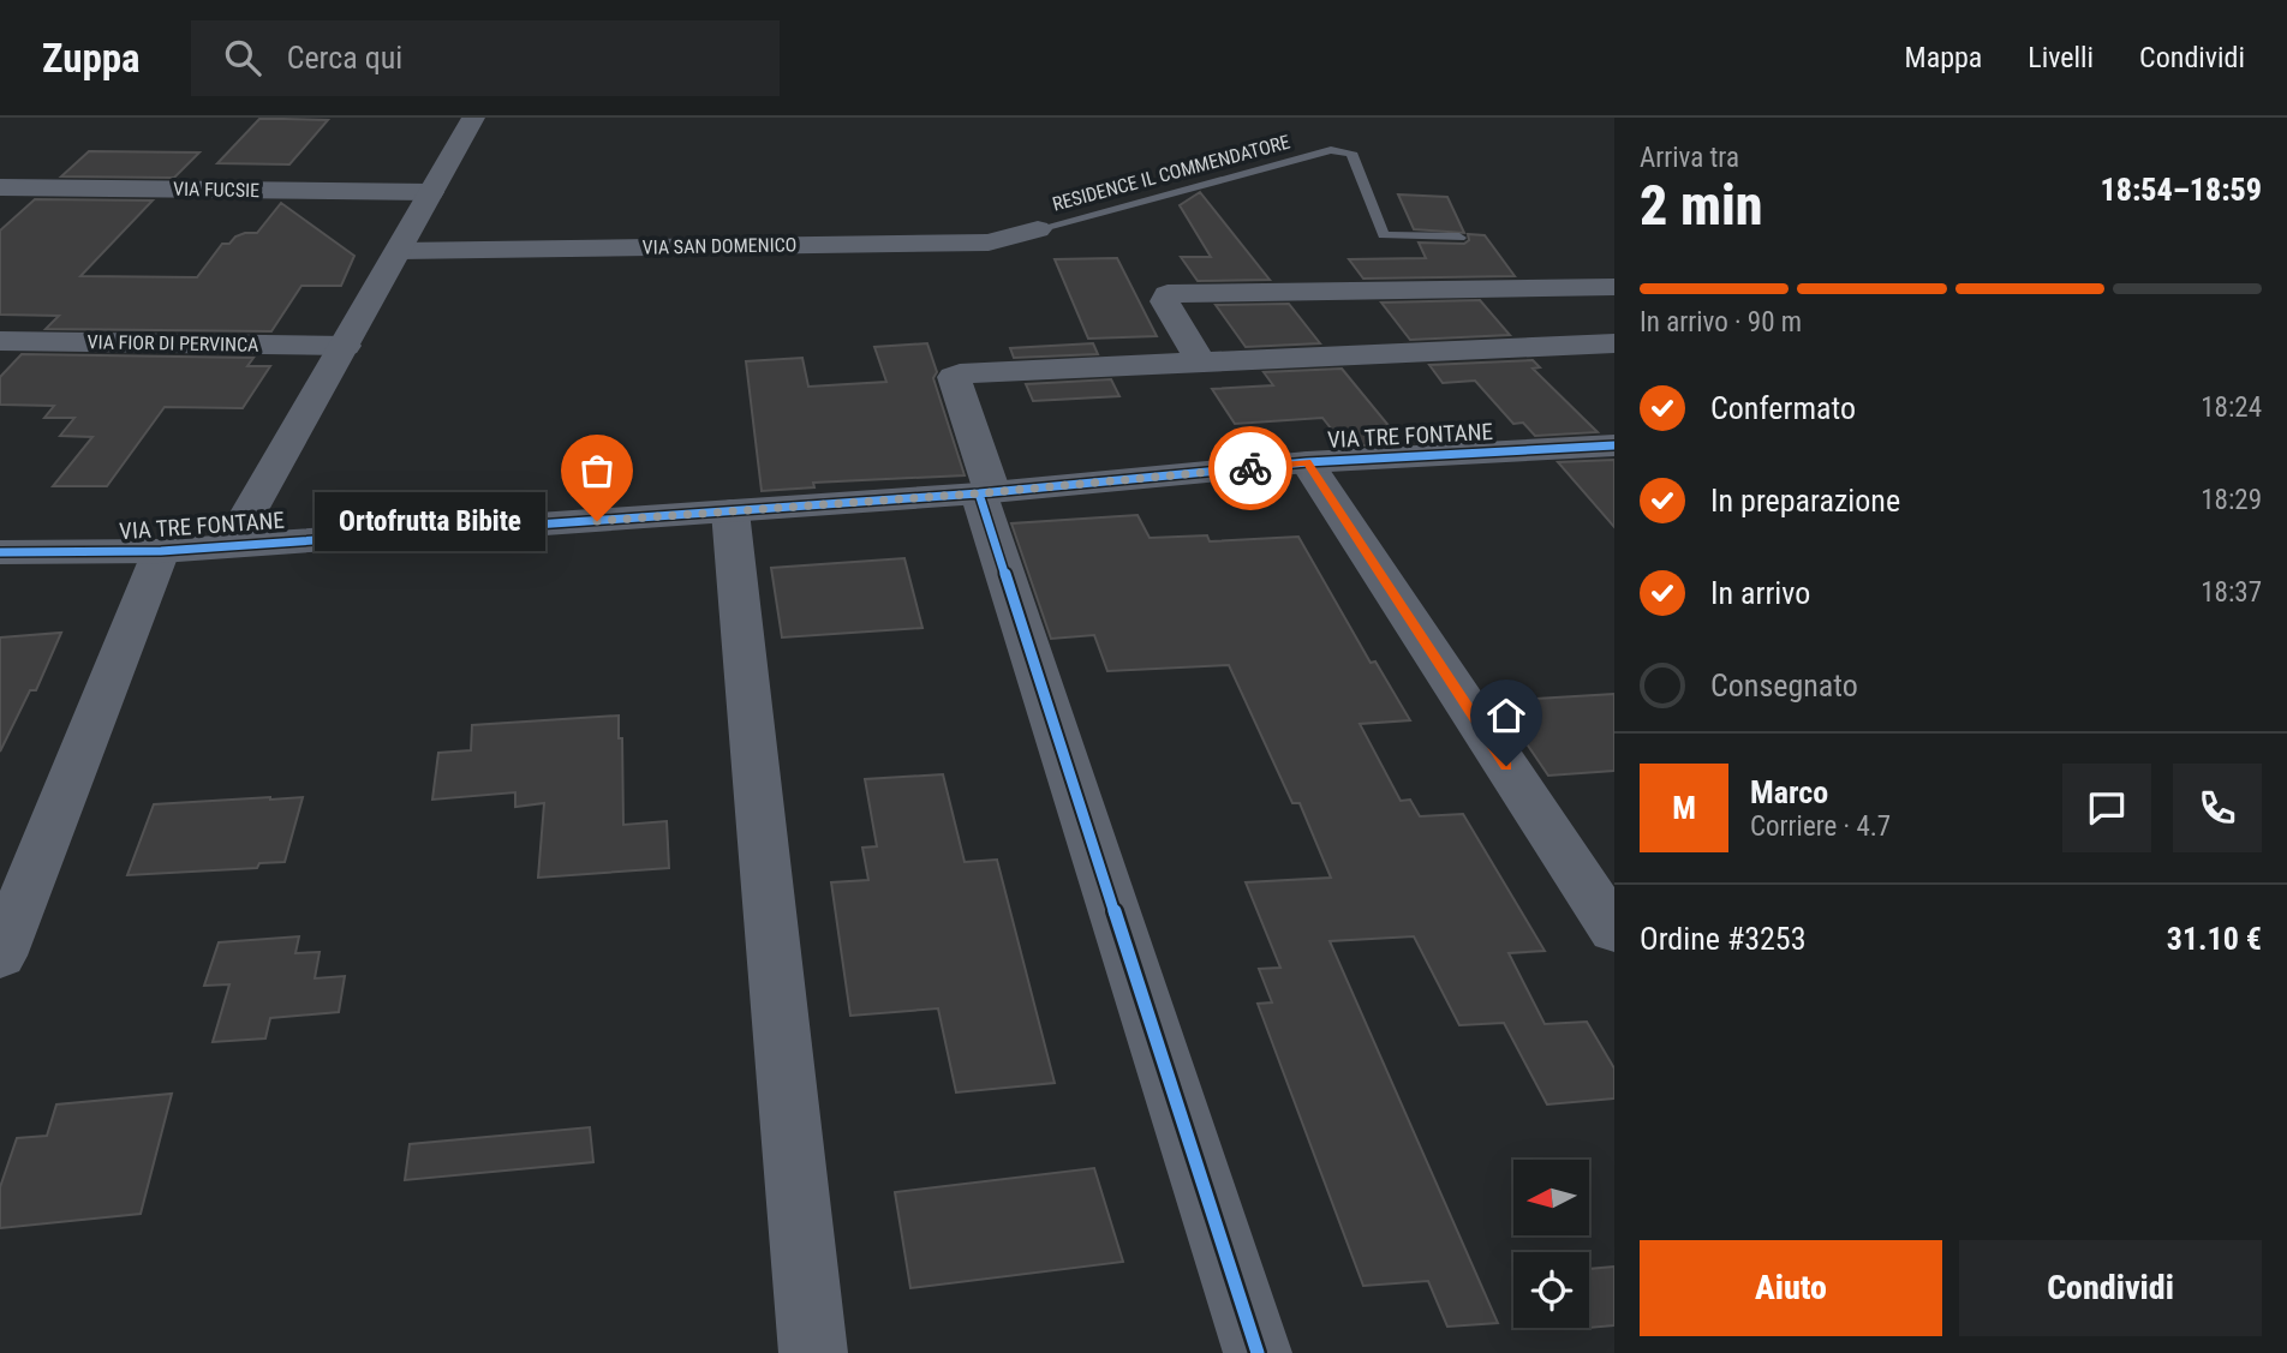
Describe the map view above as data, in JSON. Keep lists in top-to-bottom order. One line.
{"streets":{"street":["VIA FUCSIE","VIA SAN DOMENICO","VIA FIOR DI PERVINCA","VIA TRE FONTANE"],"lane":["RESIDENCE IL COMMENDATORE"]},"crossings":[["RESIDENCE IL COMMENDATORE","VIA SAN DOMENICO"]],"places":["Ortofrutta Bibite"],"north":"left","page":{"header":"Zuppa","search":"Cerca qui","nav":["Mappa","Livelli","Condividi"],"heading":["2 min","Arriva tra","18:54–18:59"],"panel":["Marco","Corriere · 4.7","Ordine #3253","31.10 €"],"bar":"In arrivo · 90 m","list":[["Confermato","18:24"],["In preparazione","18:29"],["In arrivo","18:37"],"Consegnato"],"bubble":"Ortofrutta Bibite","round":"M","buttons":["Aiuto","Condividi"]}}
